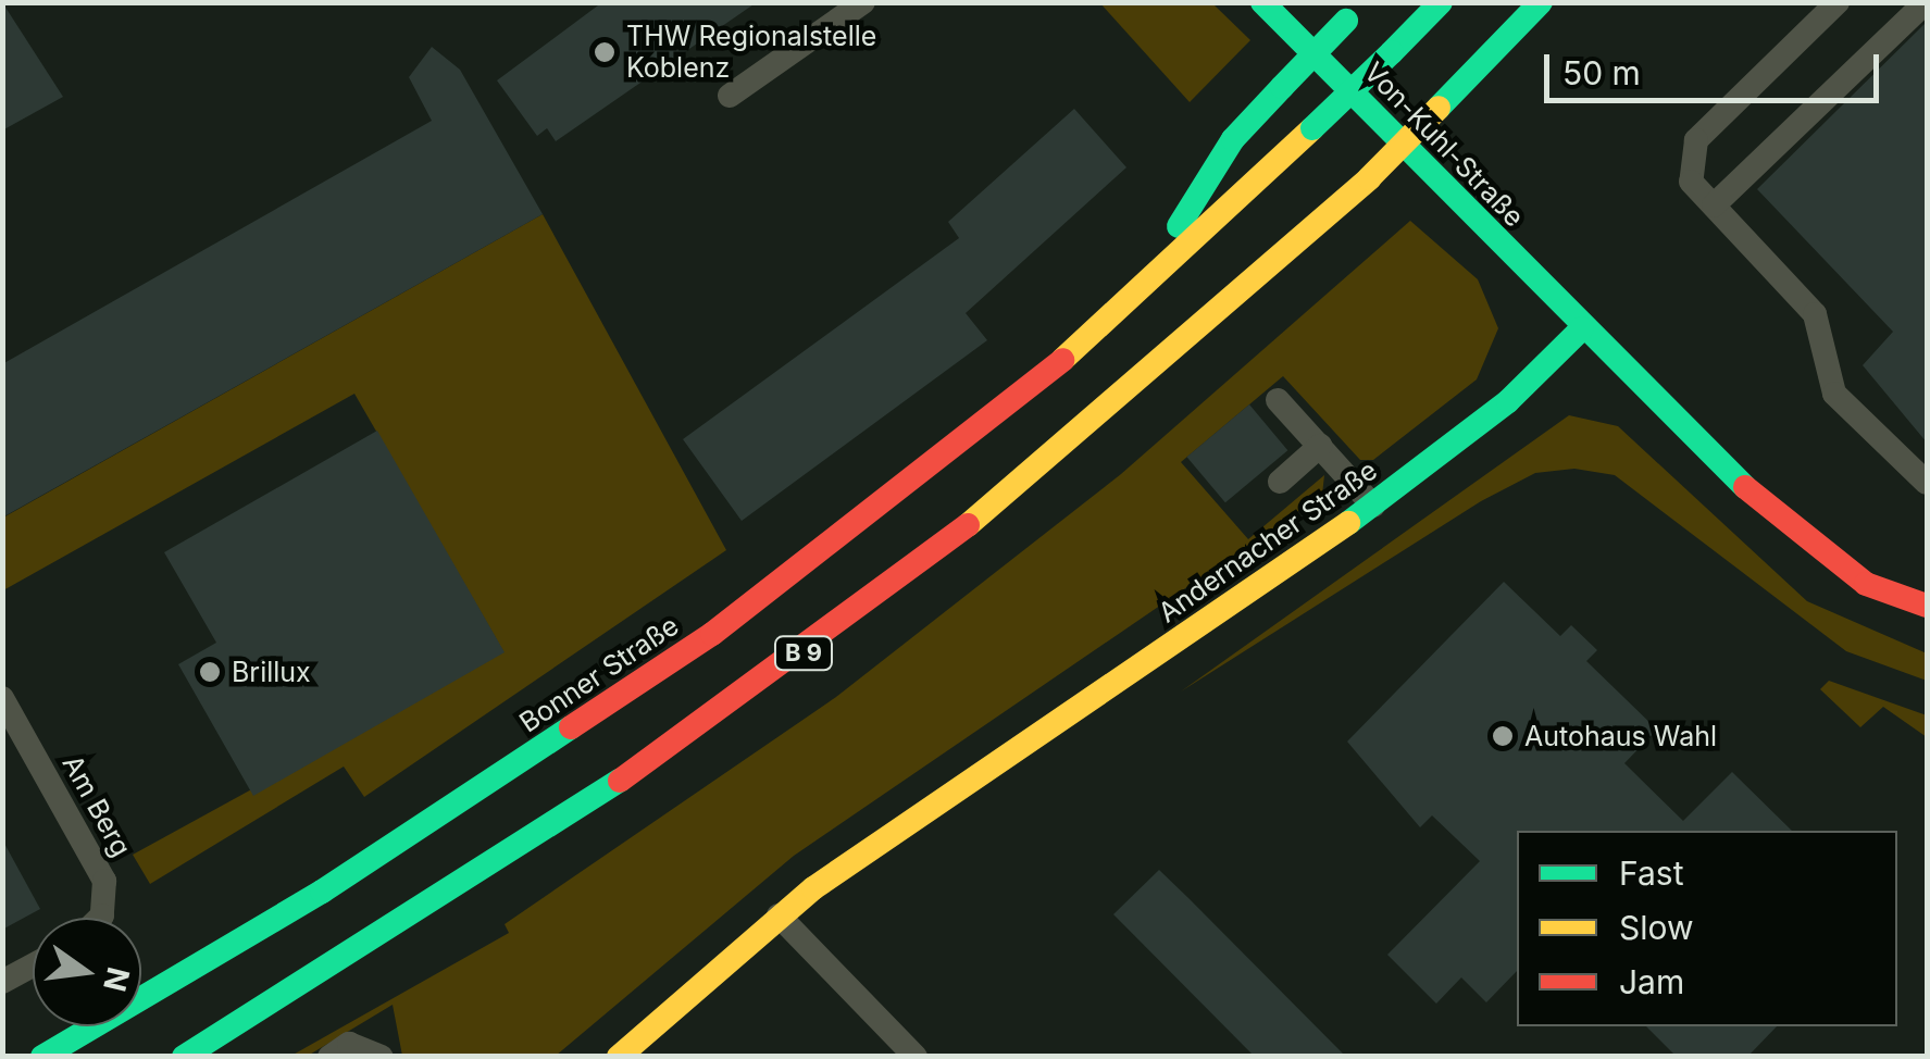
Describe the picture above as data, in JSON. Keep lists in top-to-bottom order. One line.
{"streets":{"main road":["Von-Kuhl-Straße","Andernacher Straße","B 9","Bonner Straße"],"lane":["Am Berg"]},"crossings":[["Von-Kuhl-Straße","Andernacher Straße"],["B 9","Bonner Straße"]],"places":["THW Regionalstelle Koblenz","Brillux","Autohaus Wahl"],"legend":["Fast","Slow","Jam"],"scale_bar":"50 m","north":"right"}
